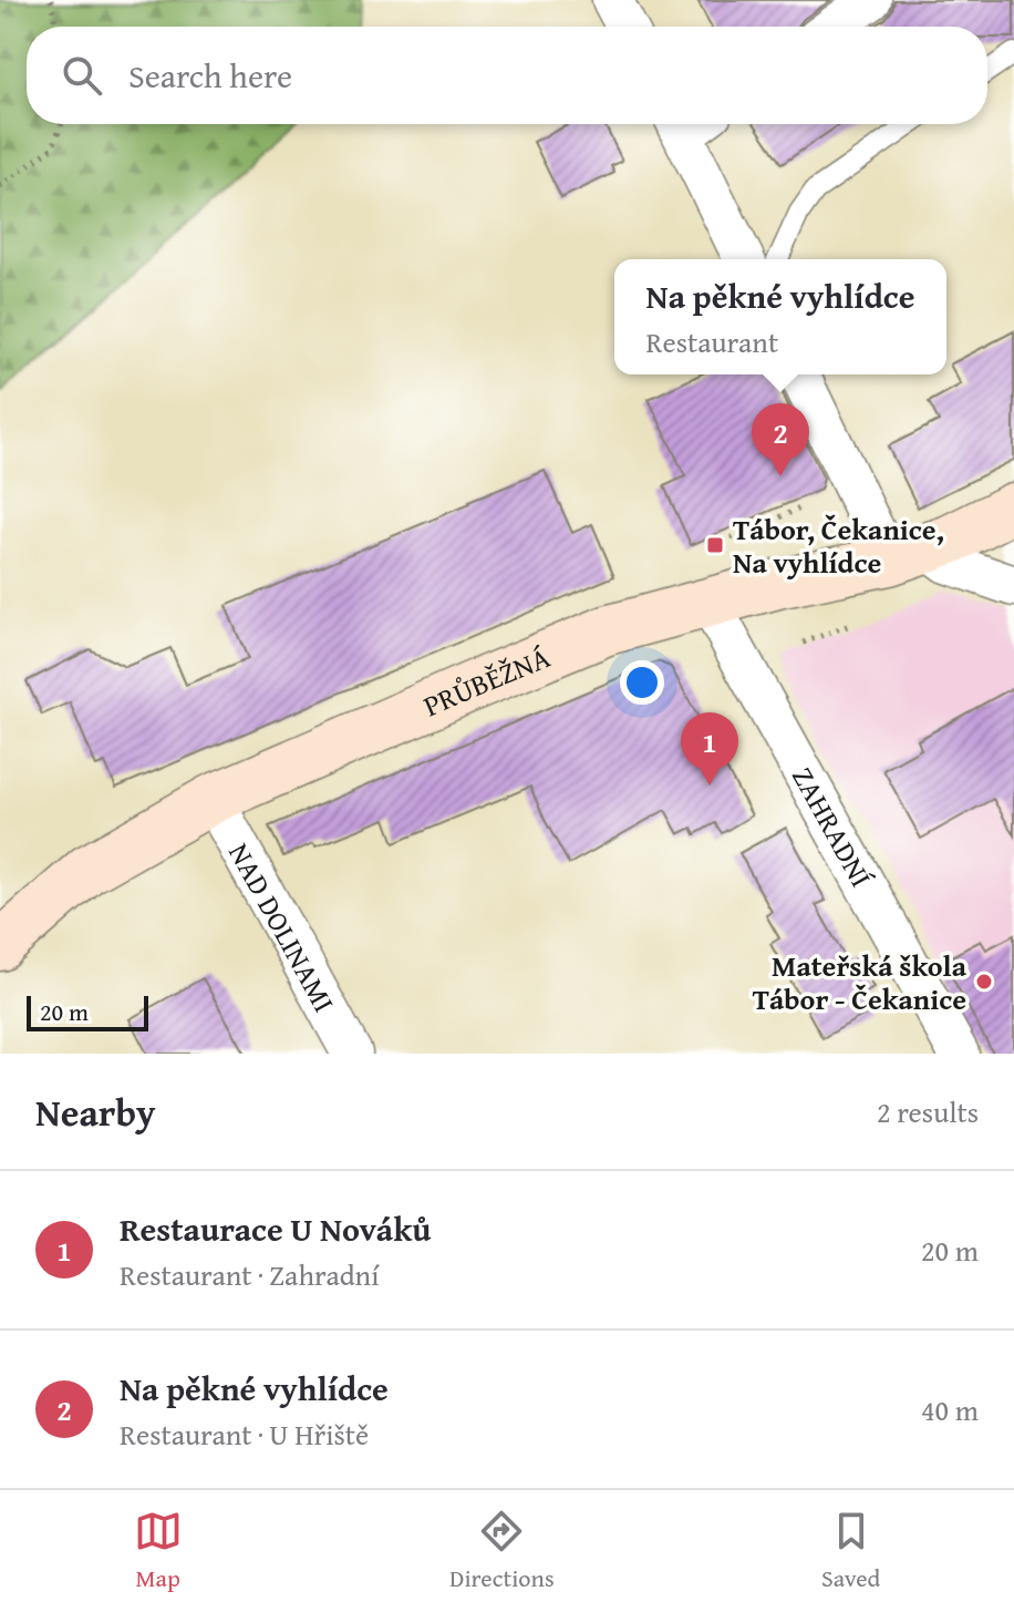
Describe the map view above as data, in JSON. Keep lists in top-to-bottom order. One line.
{"streets":{"main road":["PRŮBĚŽNÁ"],"street":["ZAHRADNÍ","NAD DOLINAMI"]},"crossings":[["PRŮBĚŽNÁ","ZAHRADNÍ"],["PRŮBĚŽNÁ","NAD DOLINAMI"]],"places":{"transit":["Tábor, Čekanice, Na vyhlídce"],"other":["Mateřská škola Tábor - Čekanice"]},"scale_bar":"20 m","page":{"search":"Search here","popup":["Na pěkné vyhlídce","Restaurant"],"pins":["2","1"],"scale":"20 m","heading":["Nearby","2 results"],"list":[{"mark":"1","name":"Restaurace U Nováků","note":"Restaurant · Zahradní","value":"20 m"},{"mark":"2","name":"Na pěkné vyhlídce","note":"Restaurant · U Hřiště","value":"40 m"}],"nav":["Map","Directions","Saved"]}}
